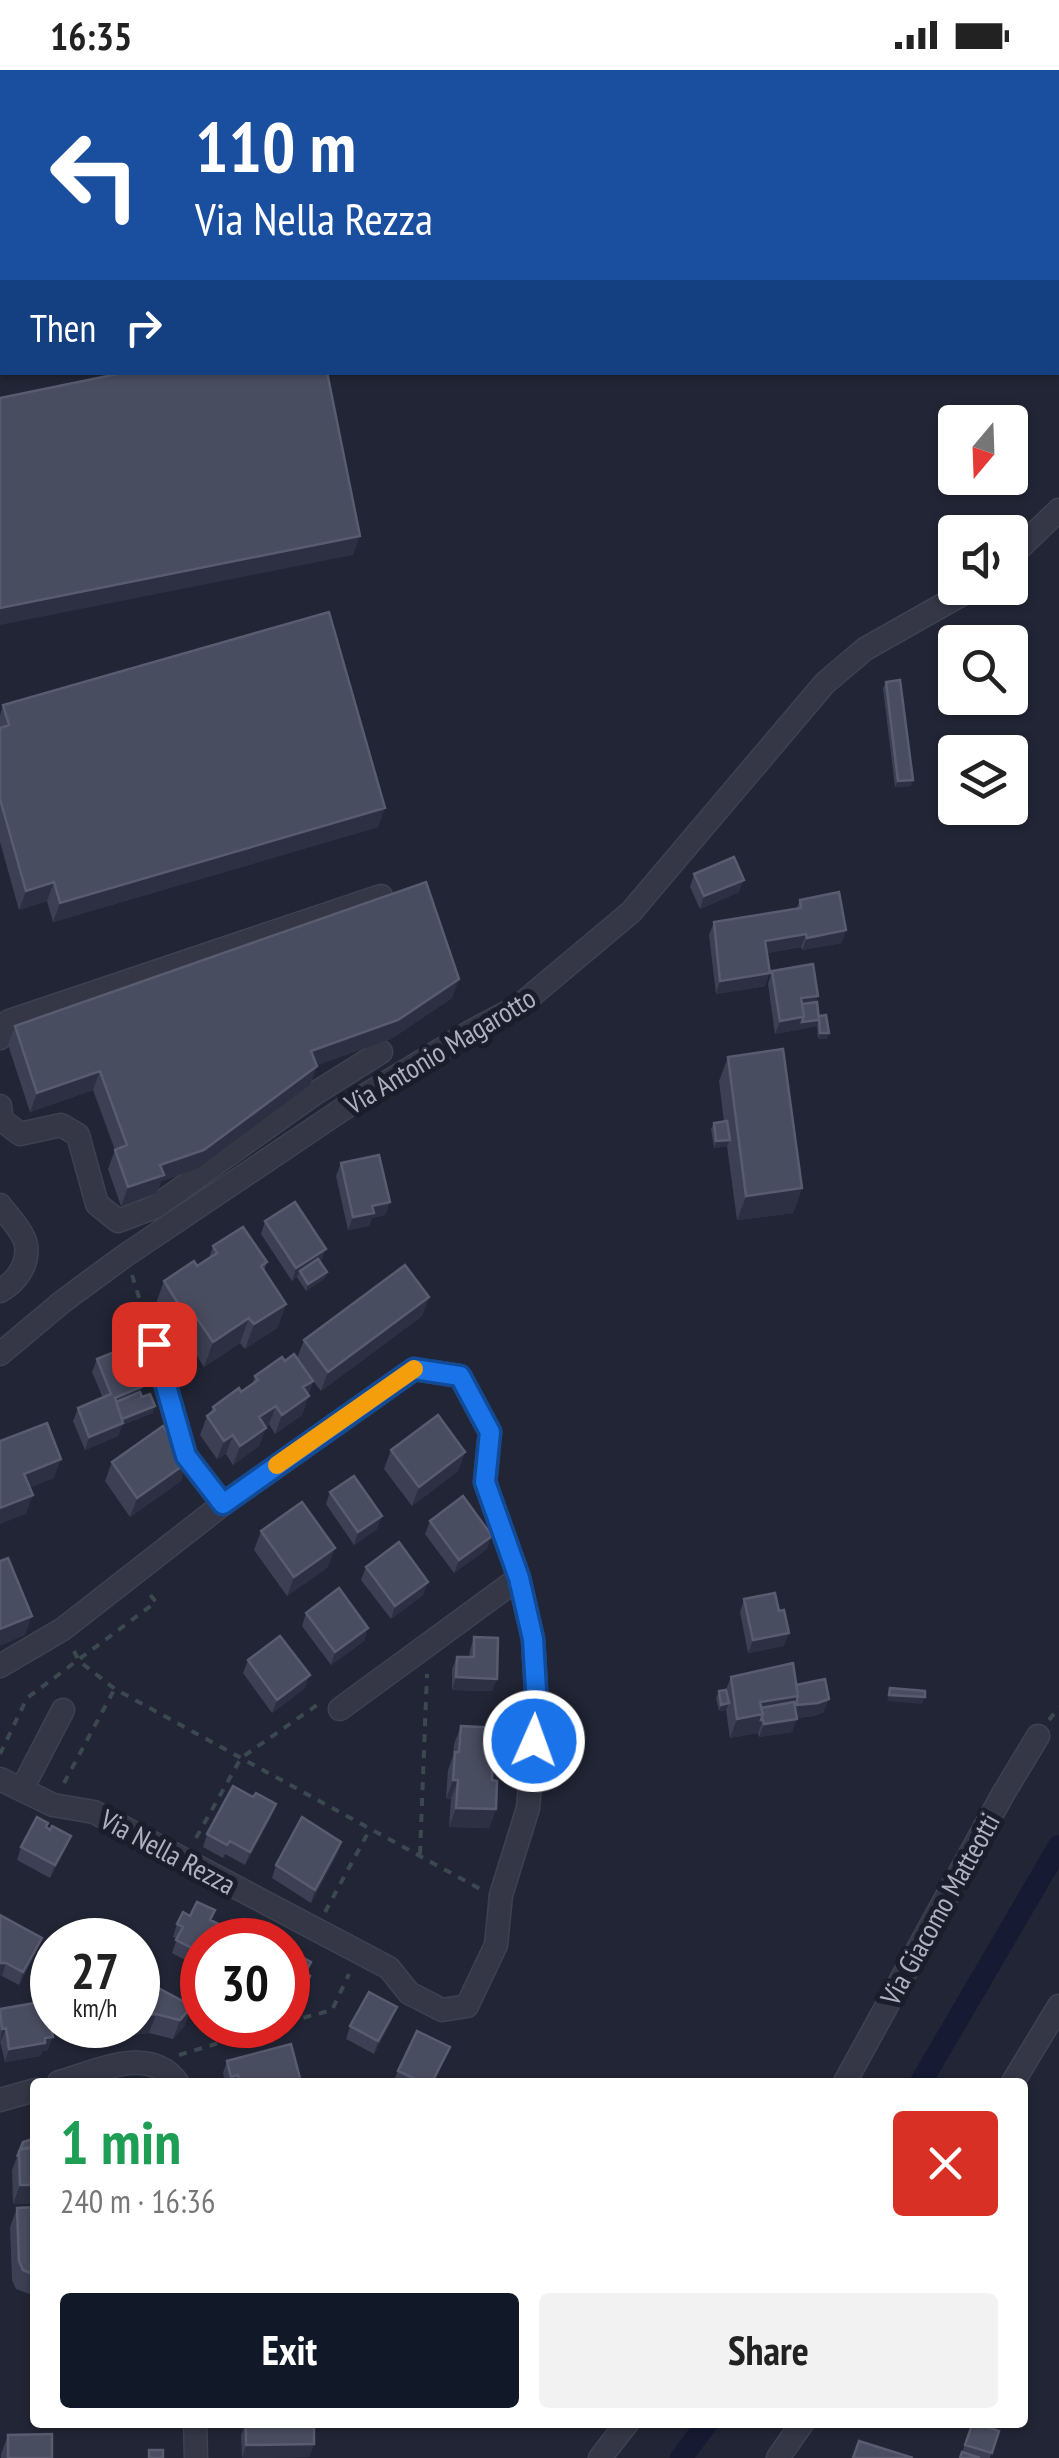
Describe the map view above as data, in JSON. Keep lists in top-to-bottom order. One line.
{"streets":{"street":["Via Antonio Magarotto","Via Nella Rezza","Via Giacomo Matteotti"]},"north":"bottom","page":{"status":"16:35","turn":["110 m","Via Nella Rezza"],"then":"Then","speed":"27 km/h","limit":"30","heading":["1 min","240 m · 16:36"],"buttons":["Exit","Share"]}}
